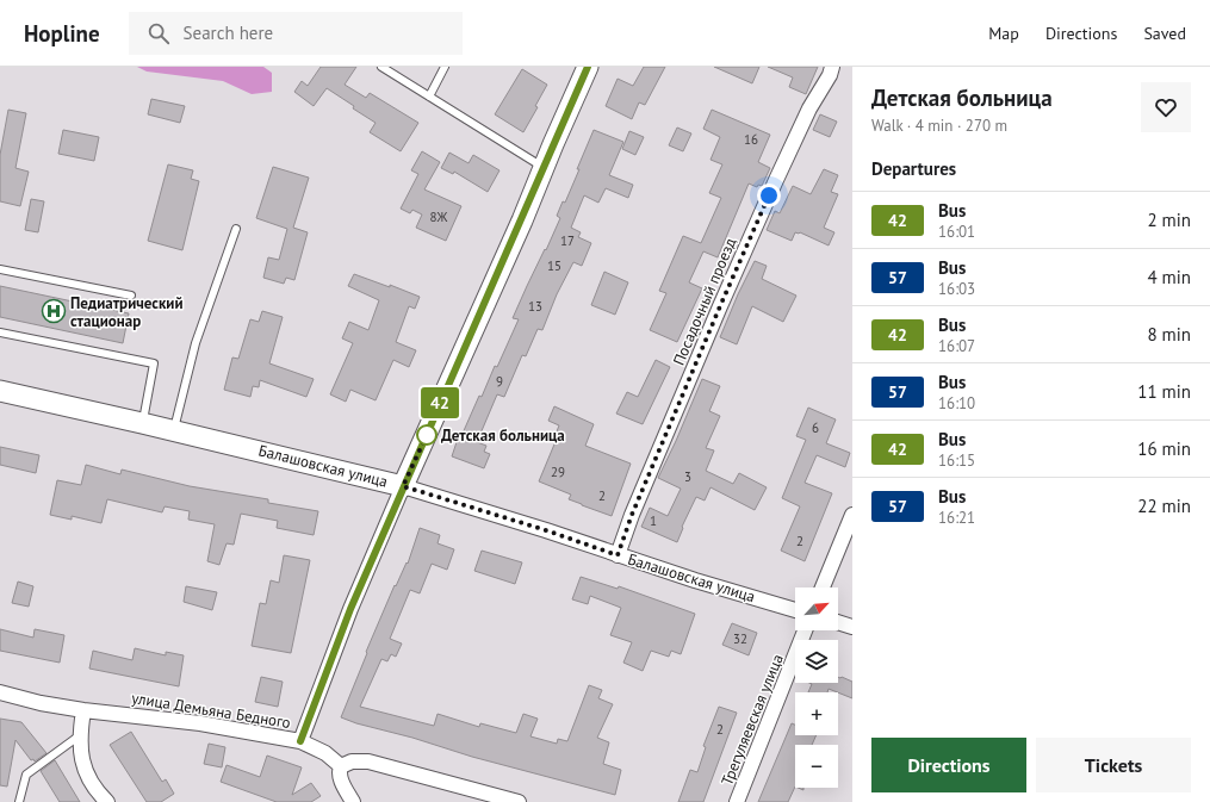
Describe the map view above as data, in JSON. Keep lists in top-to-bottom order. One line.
{"streets":{"street":["Посадочный проезд","Балашовская улица","улица Демьяна Бедного","Трегуляевская улица"]},"crossings":[["Посадочный проезд","Балашовская улица"]],"places":{"hospital":["Педиатрический стационар"],"other":["Детская больница"]},"lines":["bus line 42"],"house_numbers":["16","8Ж","17","15","13","9","6","29","3","2","1","2","32","2"],"north":"top right","page":{"header":"Hopline","search":"Search here","nav":["Map","Directions","Saved"],"on_map":"42","heading":[["Детская больница","Walk · 4 min · 270 m"],"Departures"],"list":[{"mark":"42","name":"Bus","note":"16:01","value":"2 min"},{"mark":"57","name":"Bus","note":"16:03","value":"4 min"},{"mark":"42","name":"Bus","note":"16:07","value":"8 min"},{"mark":"57","name":"Bus","note":"16:10","value":"11 min"},{"mark":"42","name":"Bus","note":"16:15","value":"16 min"},{"mark":"57","name":"Bus","note":"16:21","value":"22 min"}],"map_buttons":["+","−"],"buttons":["Directions","Tickets"]}}
